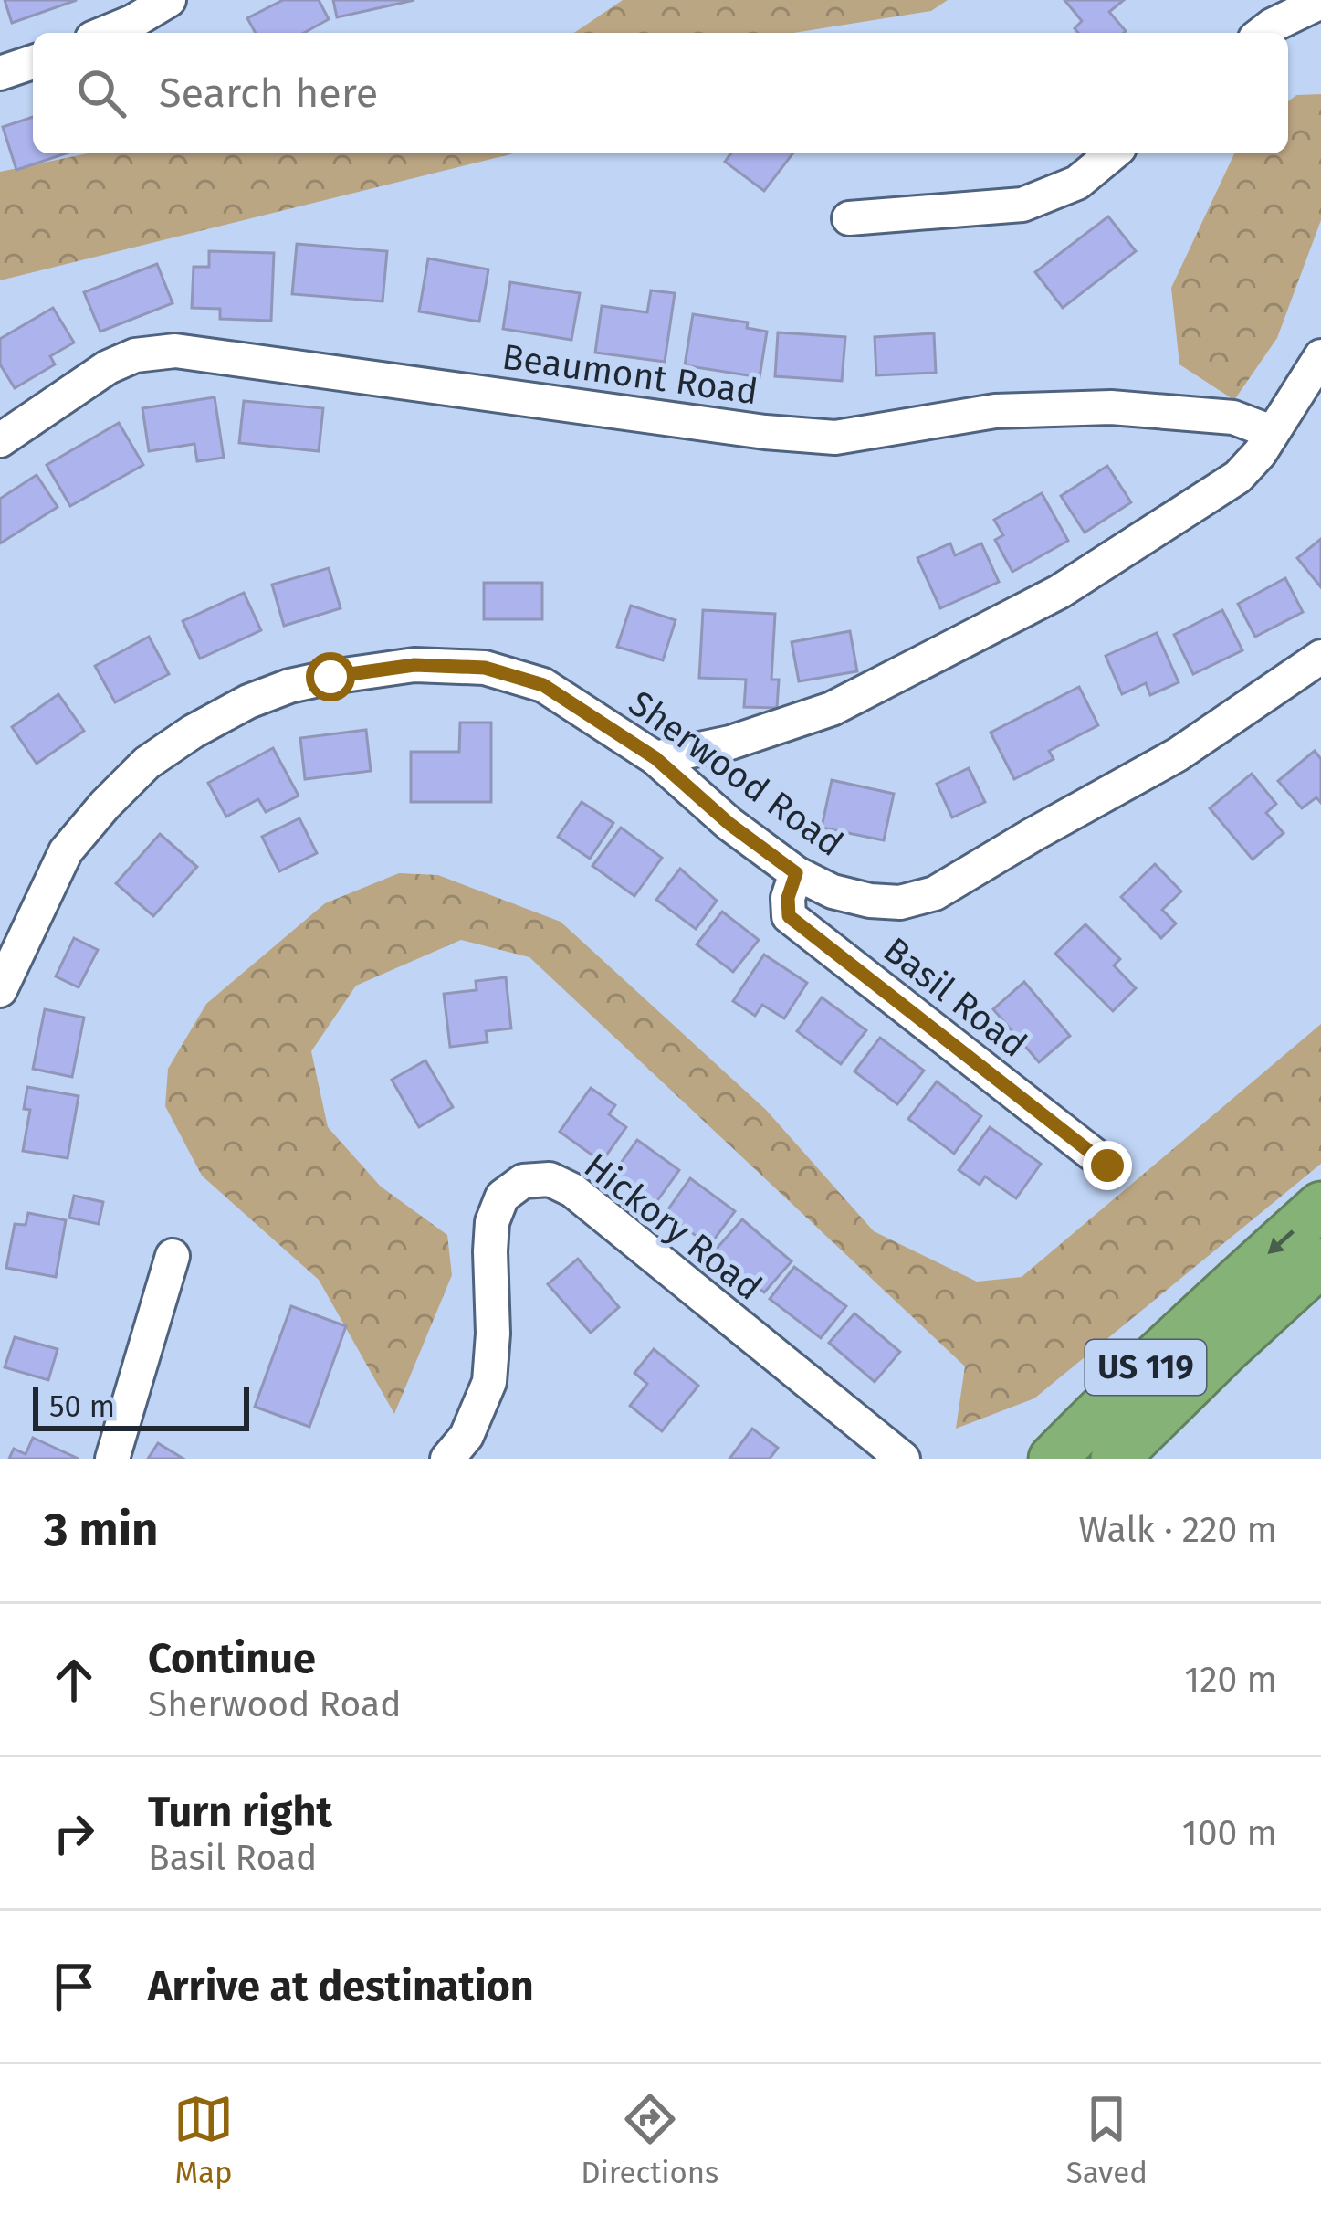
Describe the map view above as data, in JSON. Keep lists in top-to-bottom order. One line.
{"streets":{"highway":["US 119"],"street":["Beaumont Road","Sherwood Road","Basil Road","Hickory Road"]},"crossings":[["Sherwood Road","Basil Road"]],"scale_bar":"50 m","page":{"search":"Search here","scale":"50 m","heading":["3 min","Walk · 220 m"],"list":[["Continue","Sherwood Road","120 m"],["Turn right","Basil Road","100 m"],"Arrive at destination"],"nav":["Map","Directions","Saved"]}}
